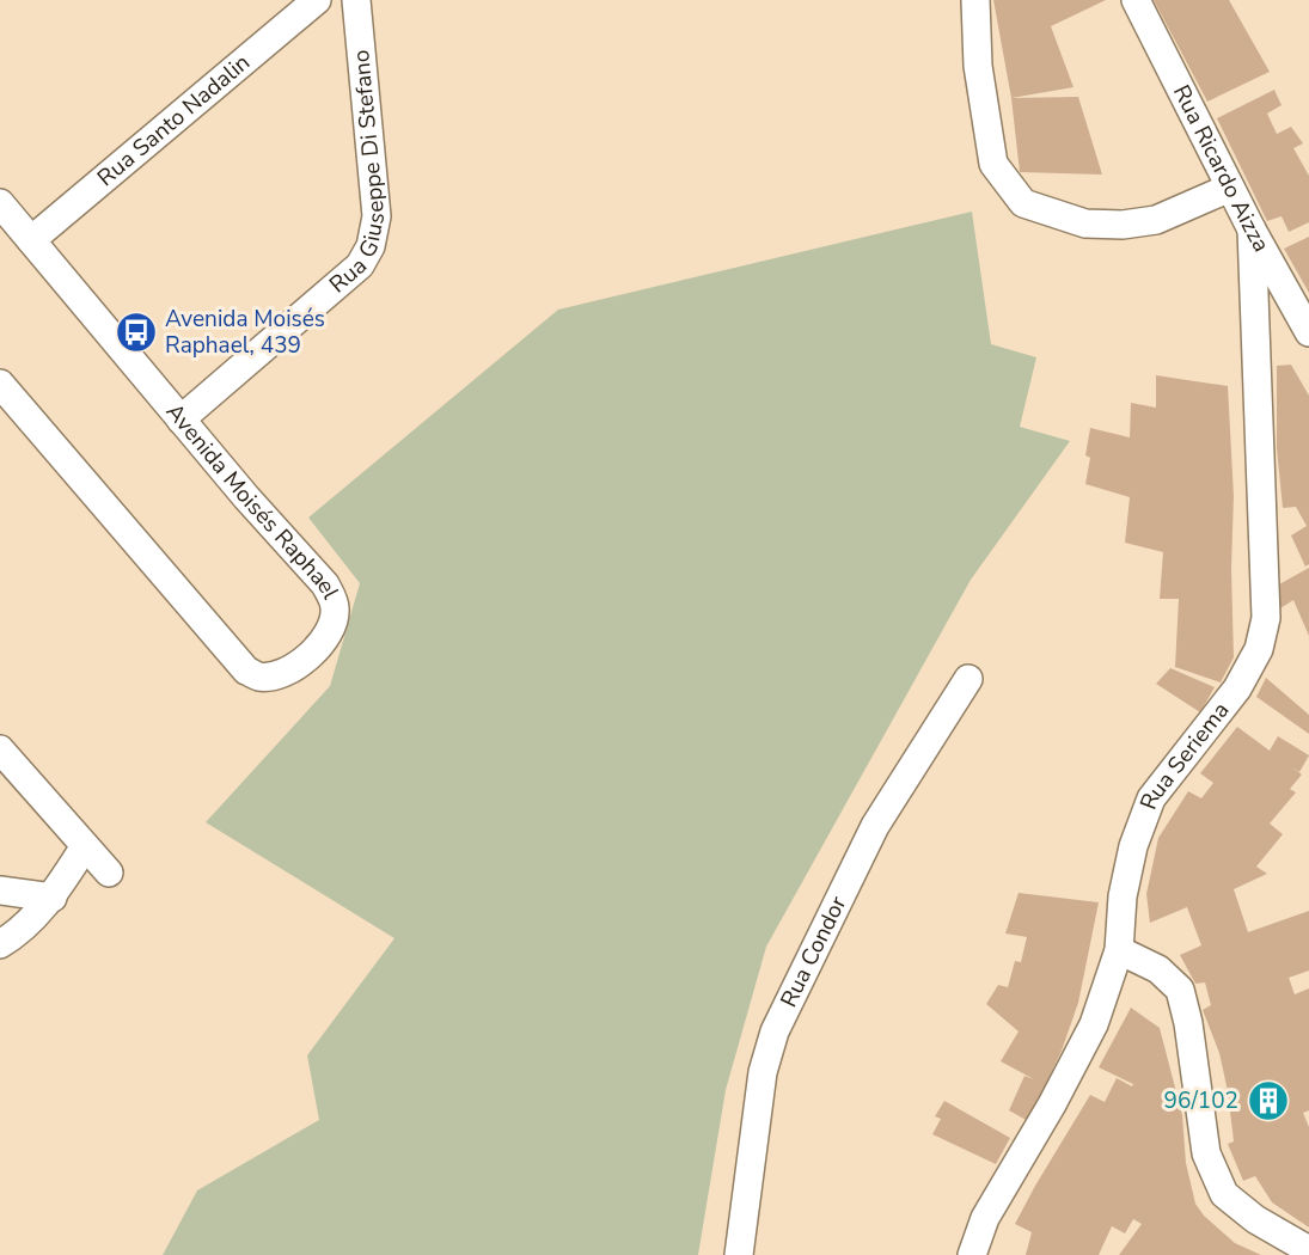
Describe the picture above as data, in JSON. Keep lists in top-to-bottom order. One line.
{"streets":{"street":["Rua Santo Nadalin","Rua Giuseppe Di Stefano","Rua Ricardo Aizza","Avenida Moisés Raphael","Rua Seriema","Rua Condor"]},"crossings":[["Rua Santo Nadalin","Avenida Moisés Raphael"],["Rua Giuseppe Di Stefano","Avenida Moisés Raphael"],["Rua Ricardo Aizza","Rua Seriema"]],"places":{"bus stop":["Avenida Moisés Raphael, 439"],"building":["96/102"]}}
